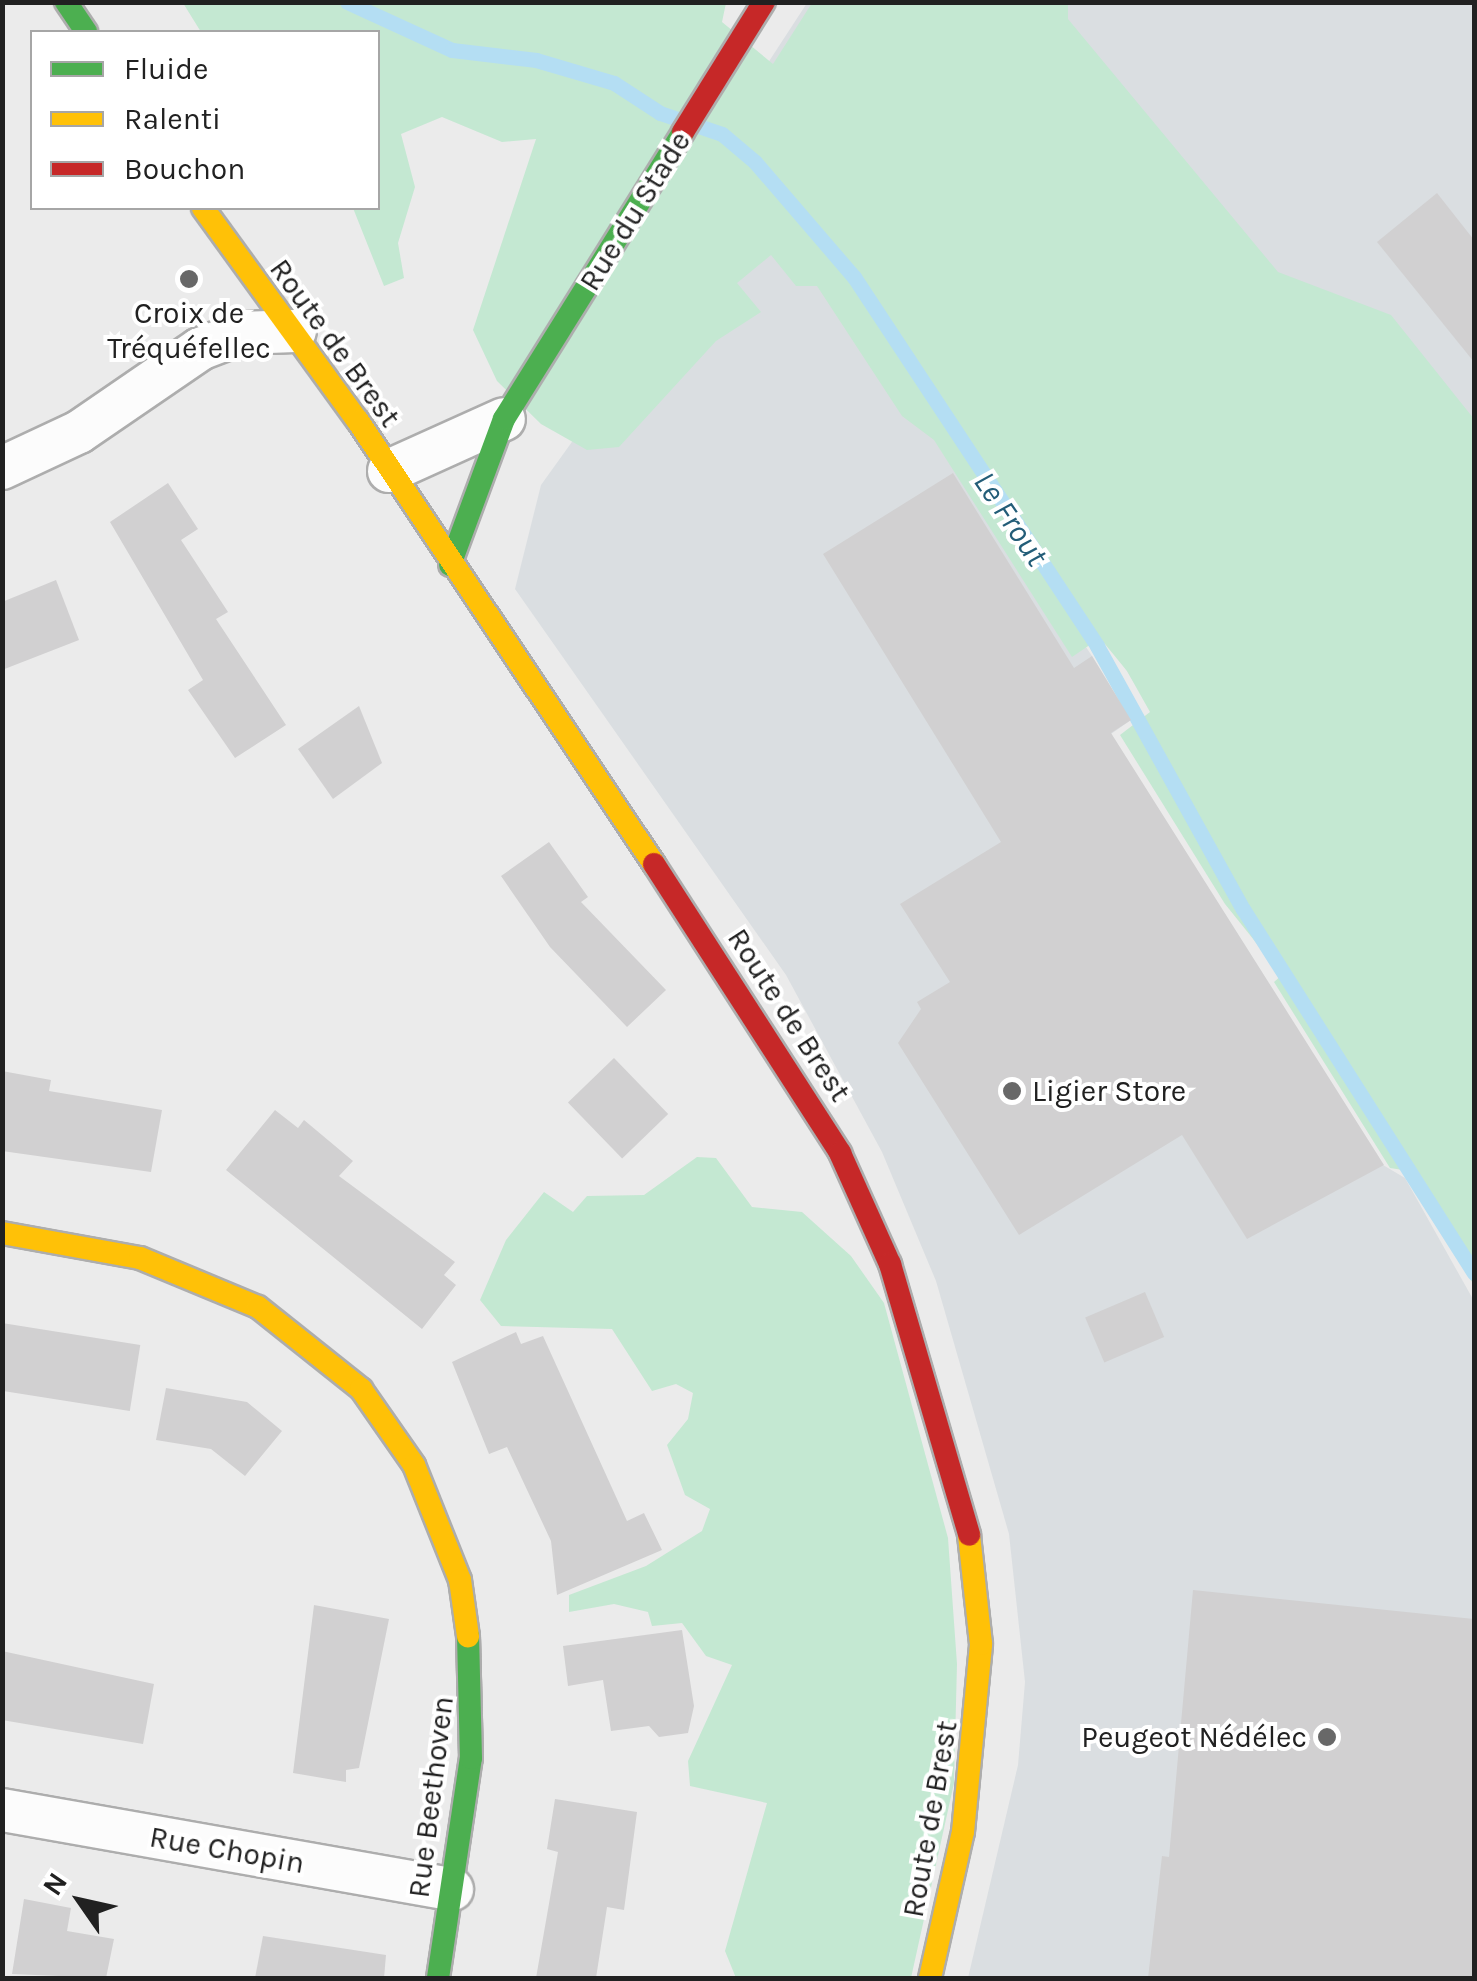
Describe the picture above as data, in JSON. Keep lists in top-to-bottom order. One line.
{"streets":{"main road":["Rue du Stade","Route de Brest","Rue Beethoven"],"street":["Rue Chopin"]},"crossings":[["Rue du Stade","Route de Brest"],["Rue Beethoven","Rue Chopin"]],"water":["Le Frout"],"places":["Croix de Tréquéfellec","Ligier Store","Peugeot Nédélec"],"legend":["Fluide","Ralenti","Bouchon"],"north":"top left"}
